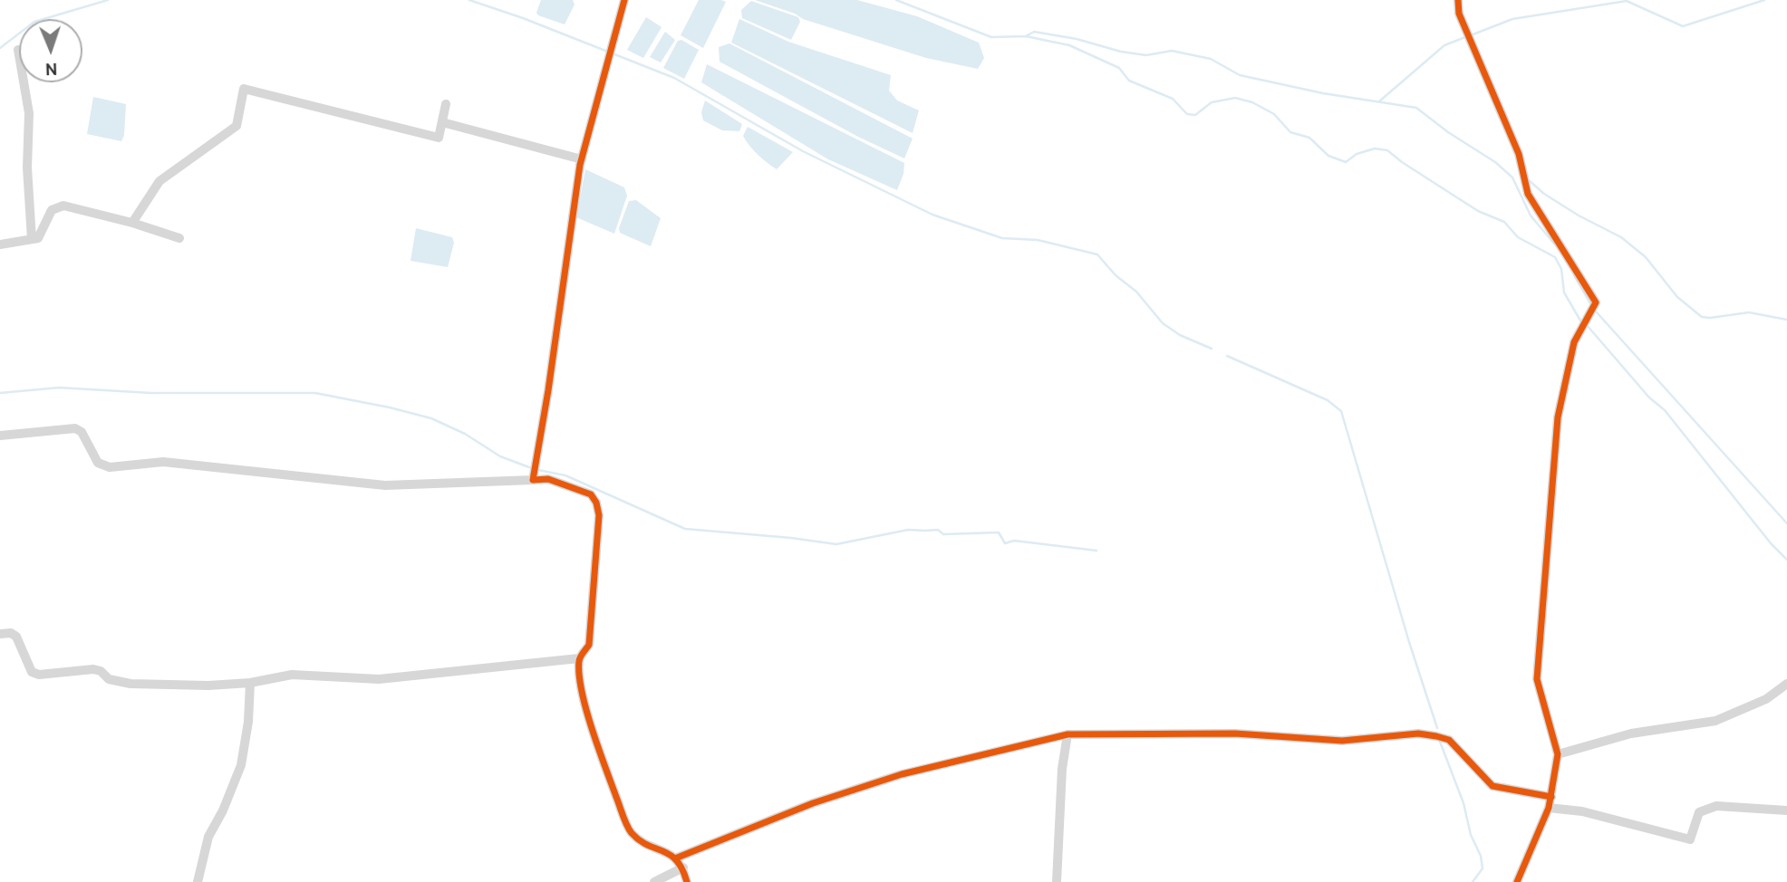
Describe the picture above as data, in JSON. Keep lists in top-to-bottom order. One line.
{"north":"bottom"}
